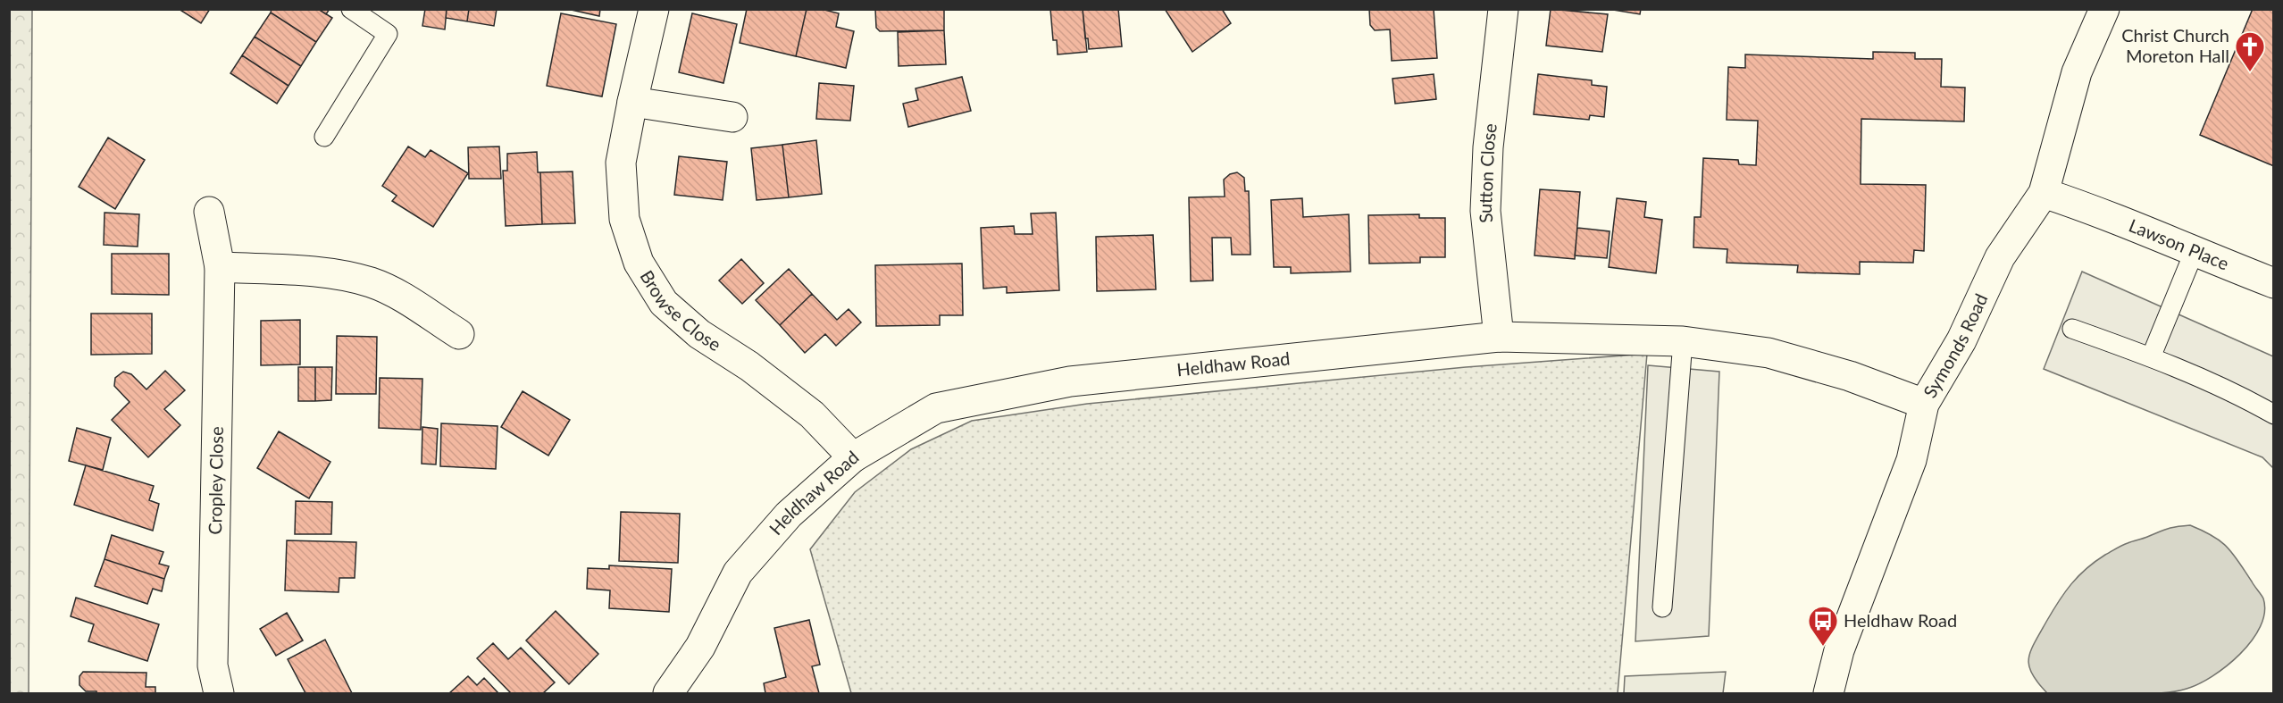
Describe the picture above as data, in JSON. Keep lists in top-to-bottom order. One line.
{"streets":{"street":["Sutton Close","Lawson Place","Browse Close","Symonds Road","Heldhaw Road","Cropley Close"]},"crossings":[["Sutton Close","Heldhaw Road"],["Lawson Place","Symonds Road"],["Browse Close","Heldhaw Road"],["Symonds Road","Heldhaw Road"]],"places":{"church":["Christ Church Moreton Hall"],"bus stop":["Heldhaw Road"]}}
